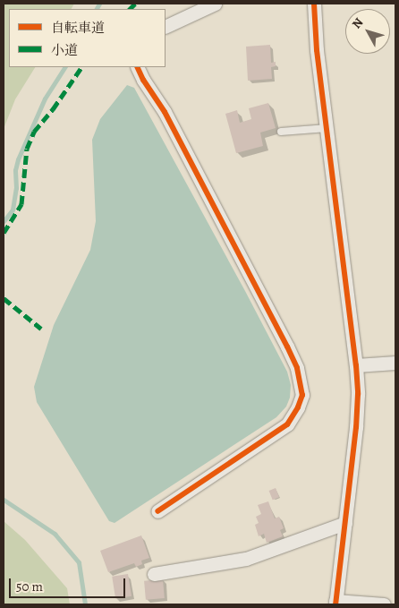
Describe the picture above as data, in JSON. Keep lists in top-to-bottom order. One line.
{"legend":["自転車道","小道"],"scale_bar":"50 m","north":"top left"}
